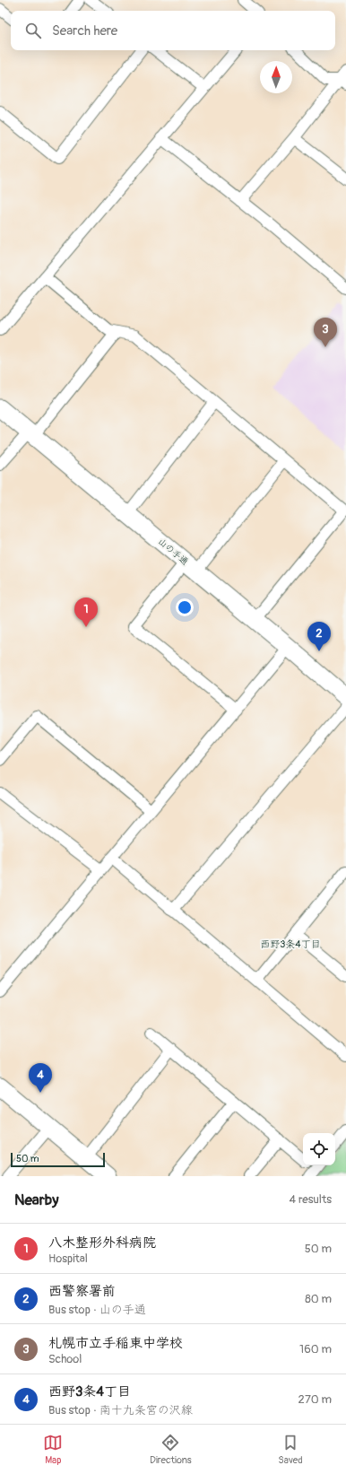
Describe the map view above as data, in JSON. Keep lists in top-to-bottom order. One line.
{"streets":{"main road":["山の手通"]},"districts":["西野3条4丁目"],"scale_bar":"50 m","north":"top","page":{"search":"Search here","pins":["3","1","2","4"],"scale":"50 m","heading":["Nearby","4 results"],"list":[{"mark":"1","name":"八木整形外科病院","note":"Hospital","value":"50 m"},{"mark":"2","name":"西警察署前","note":"Bus stop · 山の手通","value":"80 m"},{"mark":"3","name":"札幌市立手稲東中学校","note":"School","value":"160 m"},{"mark":"4","name":"西野3条4丁目","note":"Bus stop · 南十九条宮の沢線","value":"270 m"}],"nav":["Map","Directions","Saved"]}}
